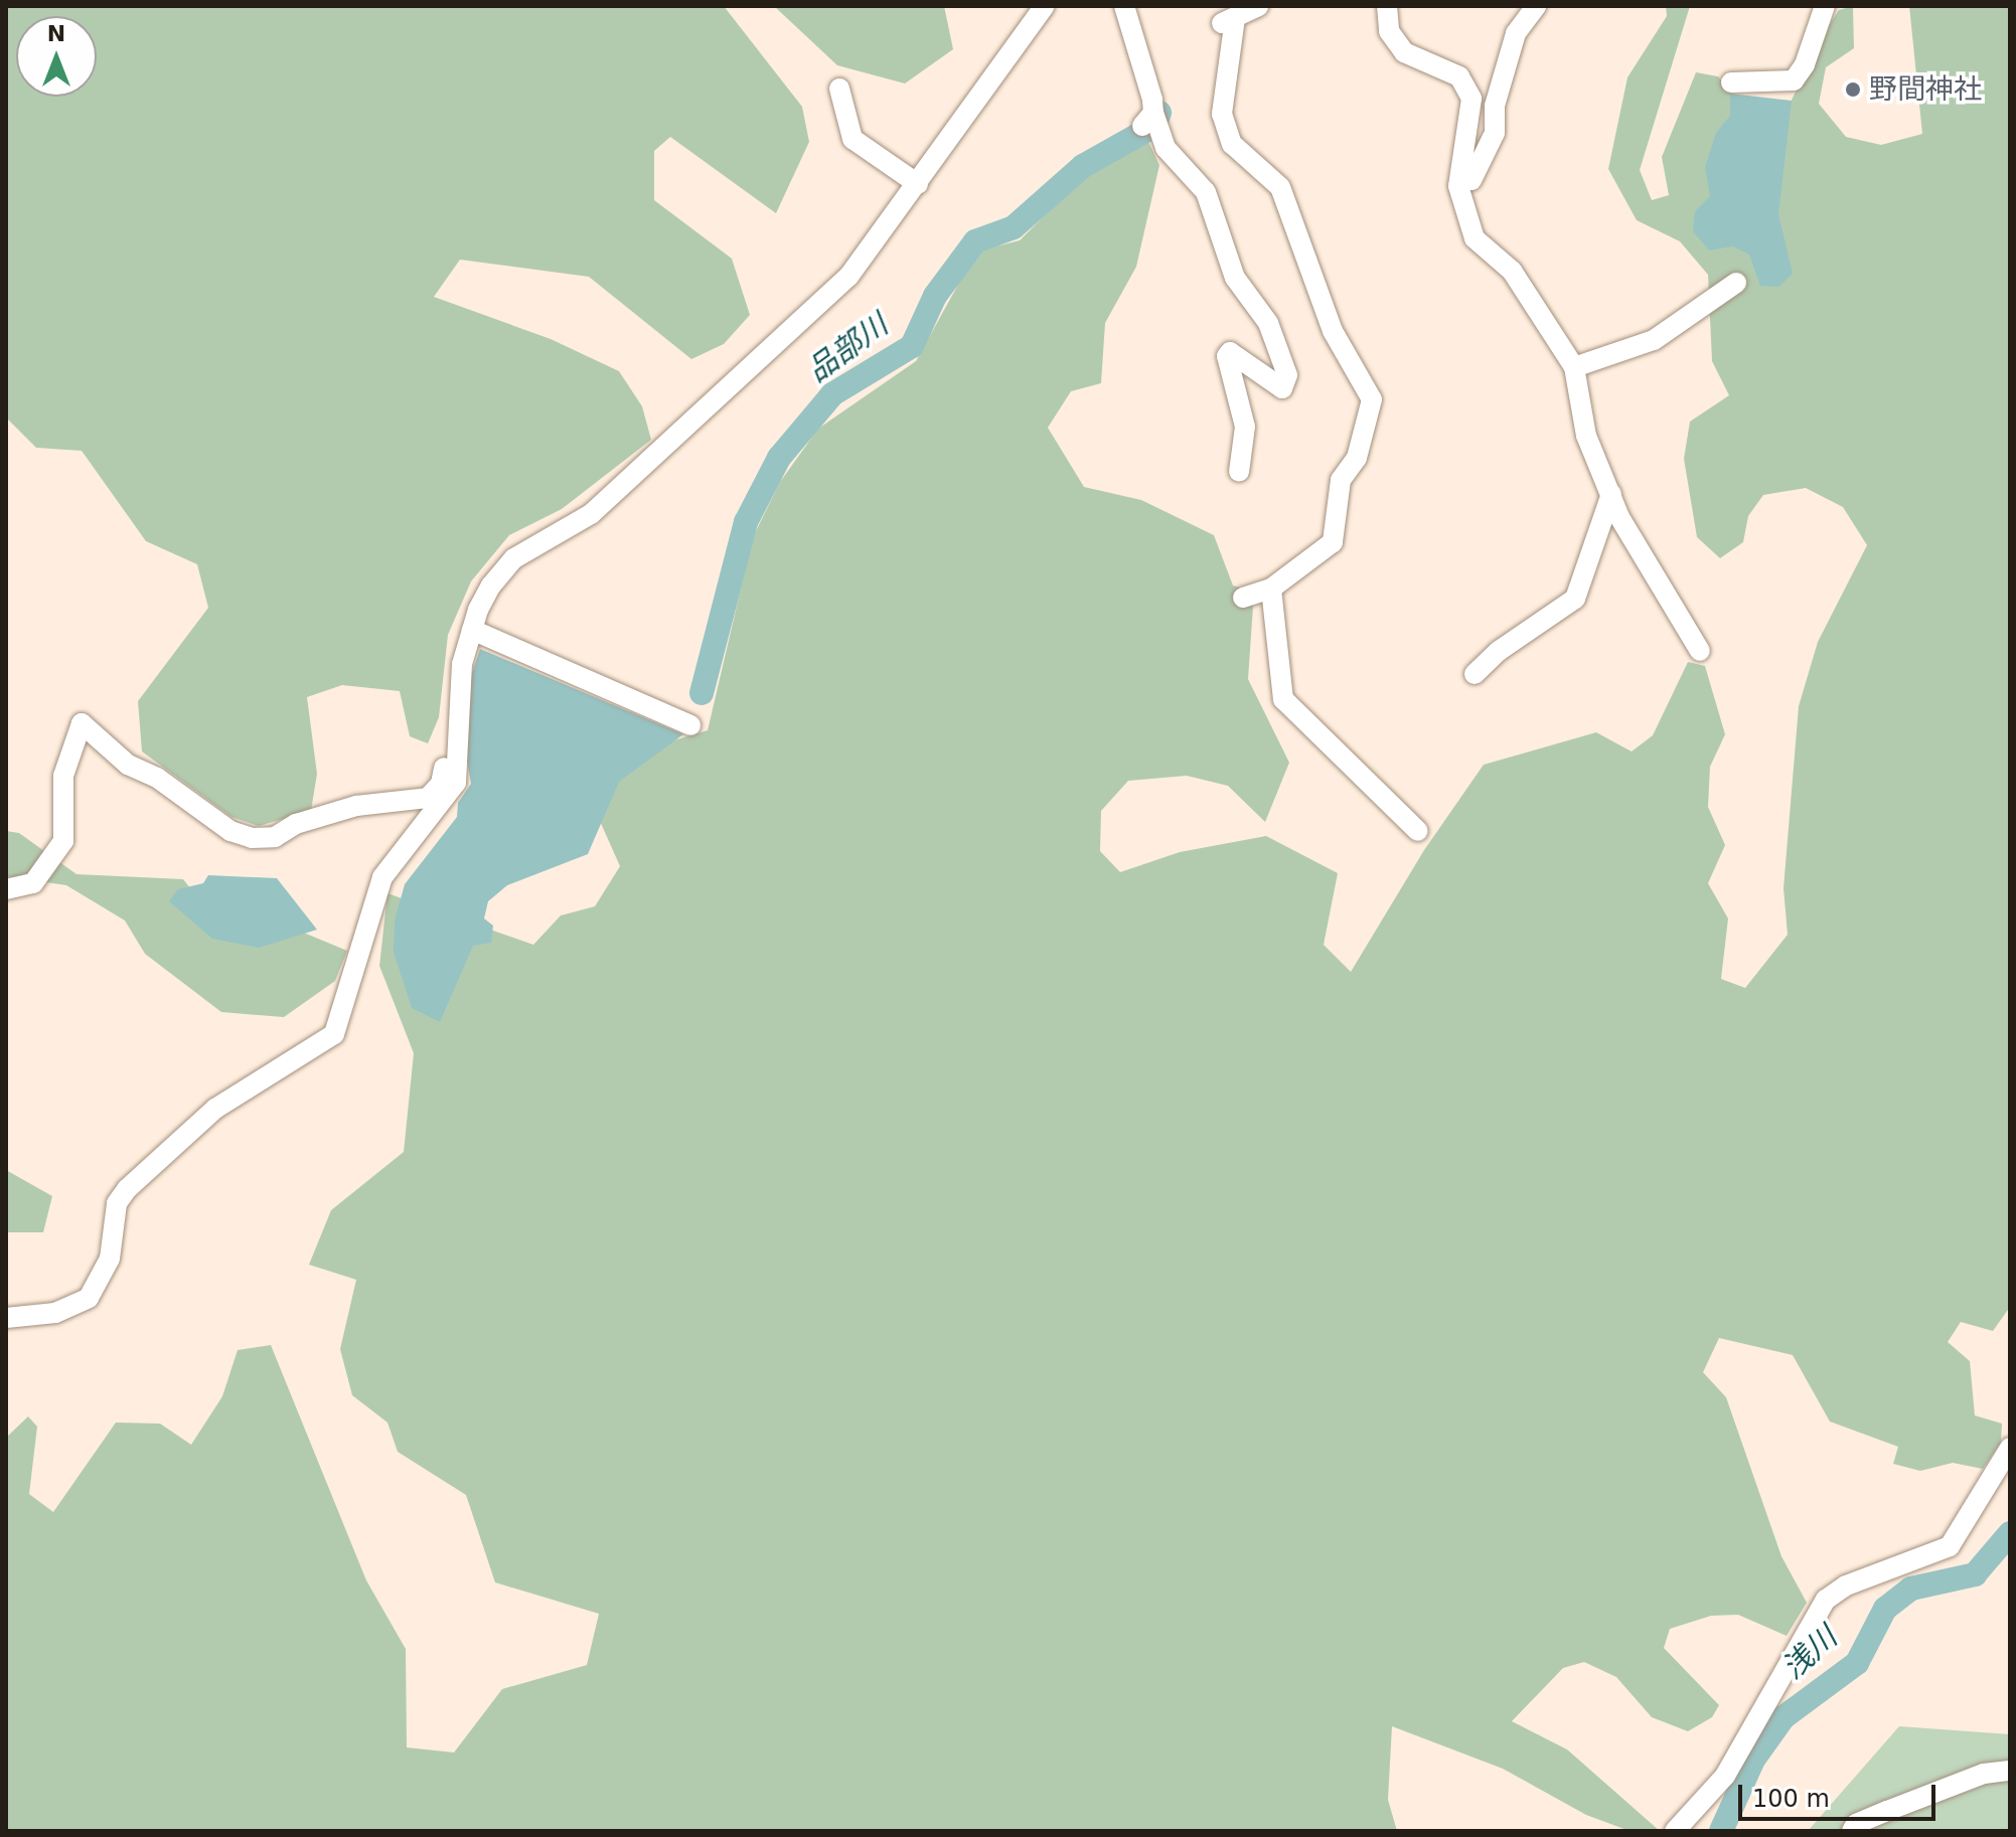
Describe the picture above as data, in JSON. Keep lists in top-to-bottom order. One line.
{"water":["品部川","浅川"],"places":["野間神社"],"scale_bar":"100 m","north":"top"}
